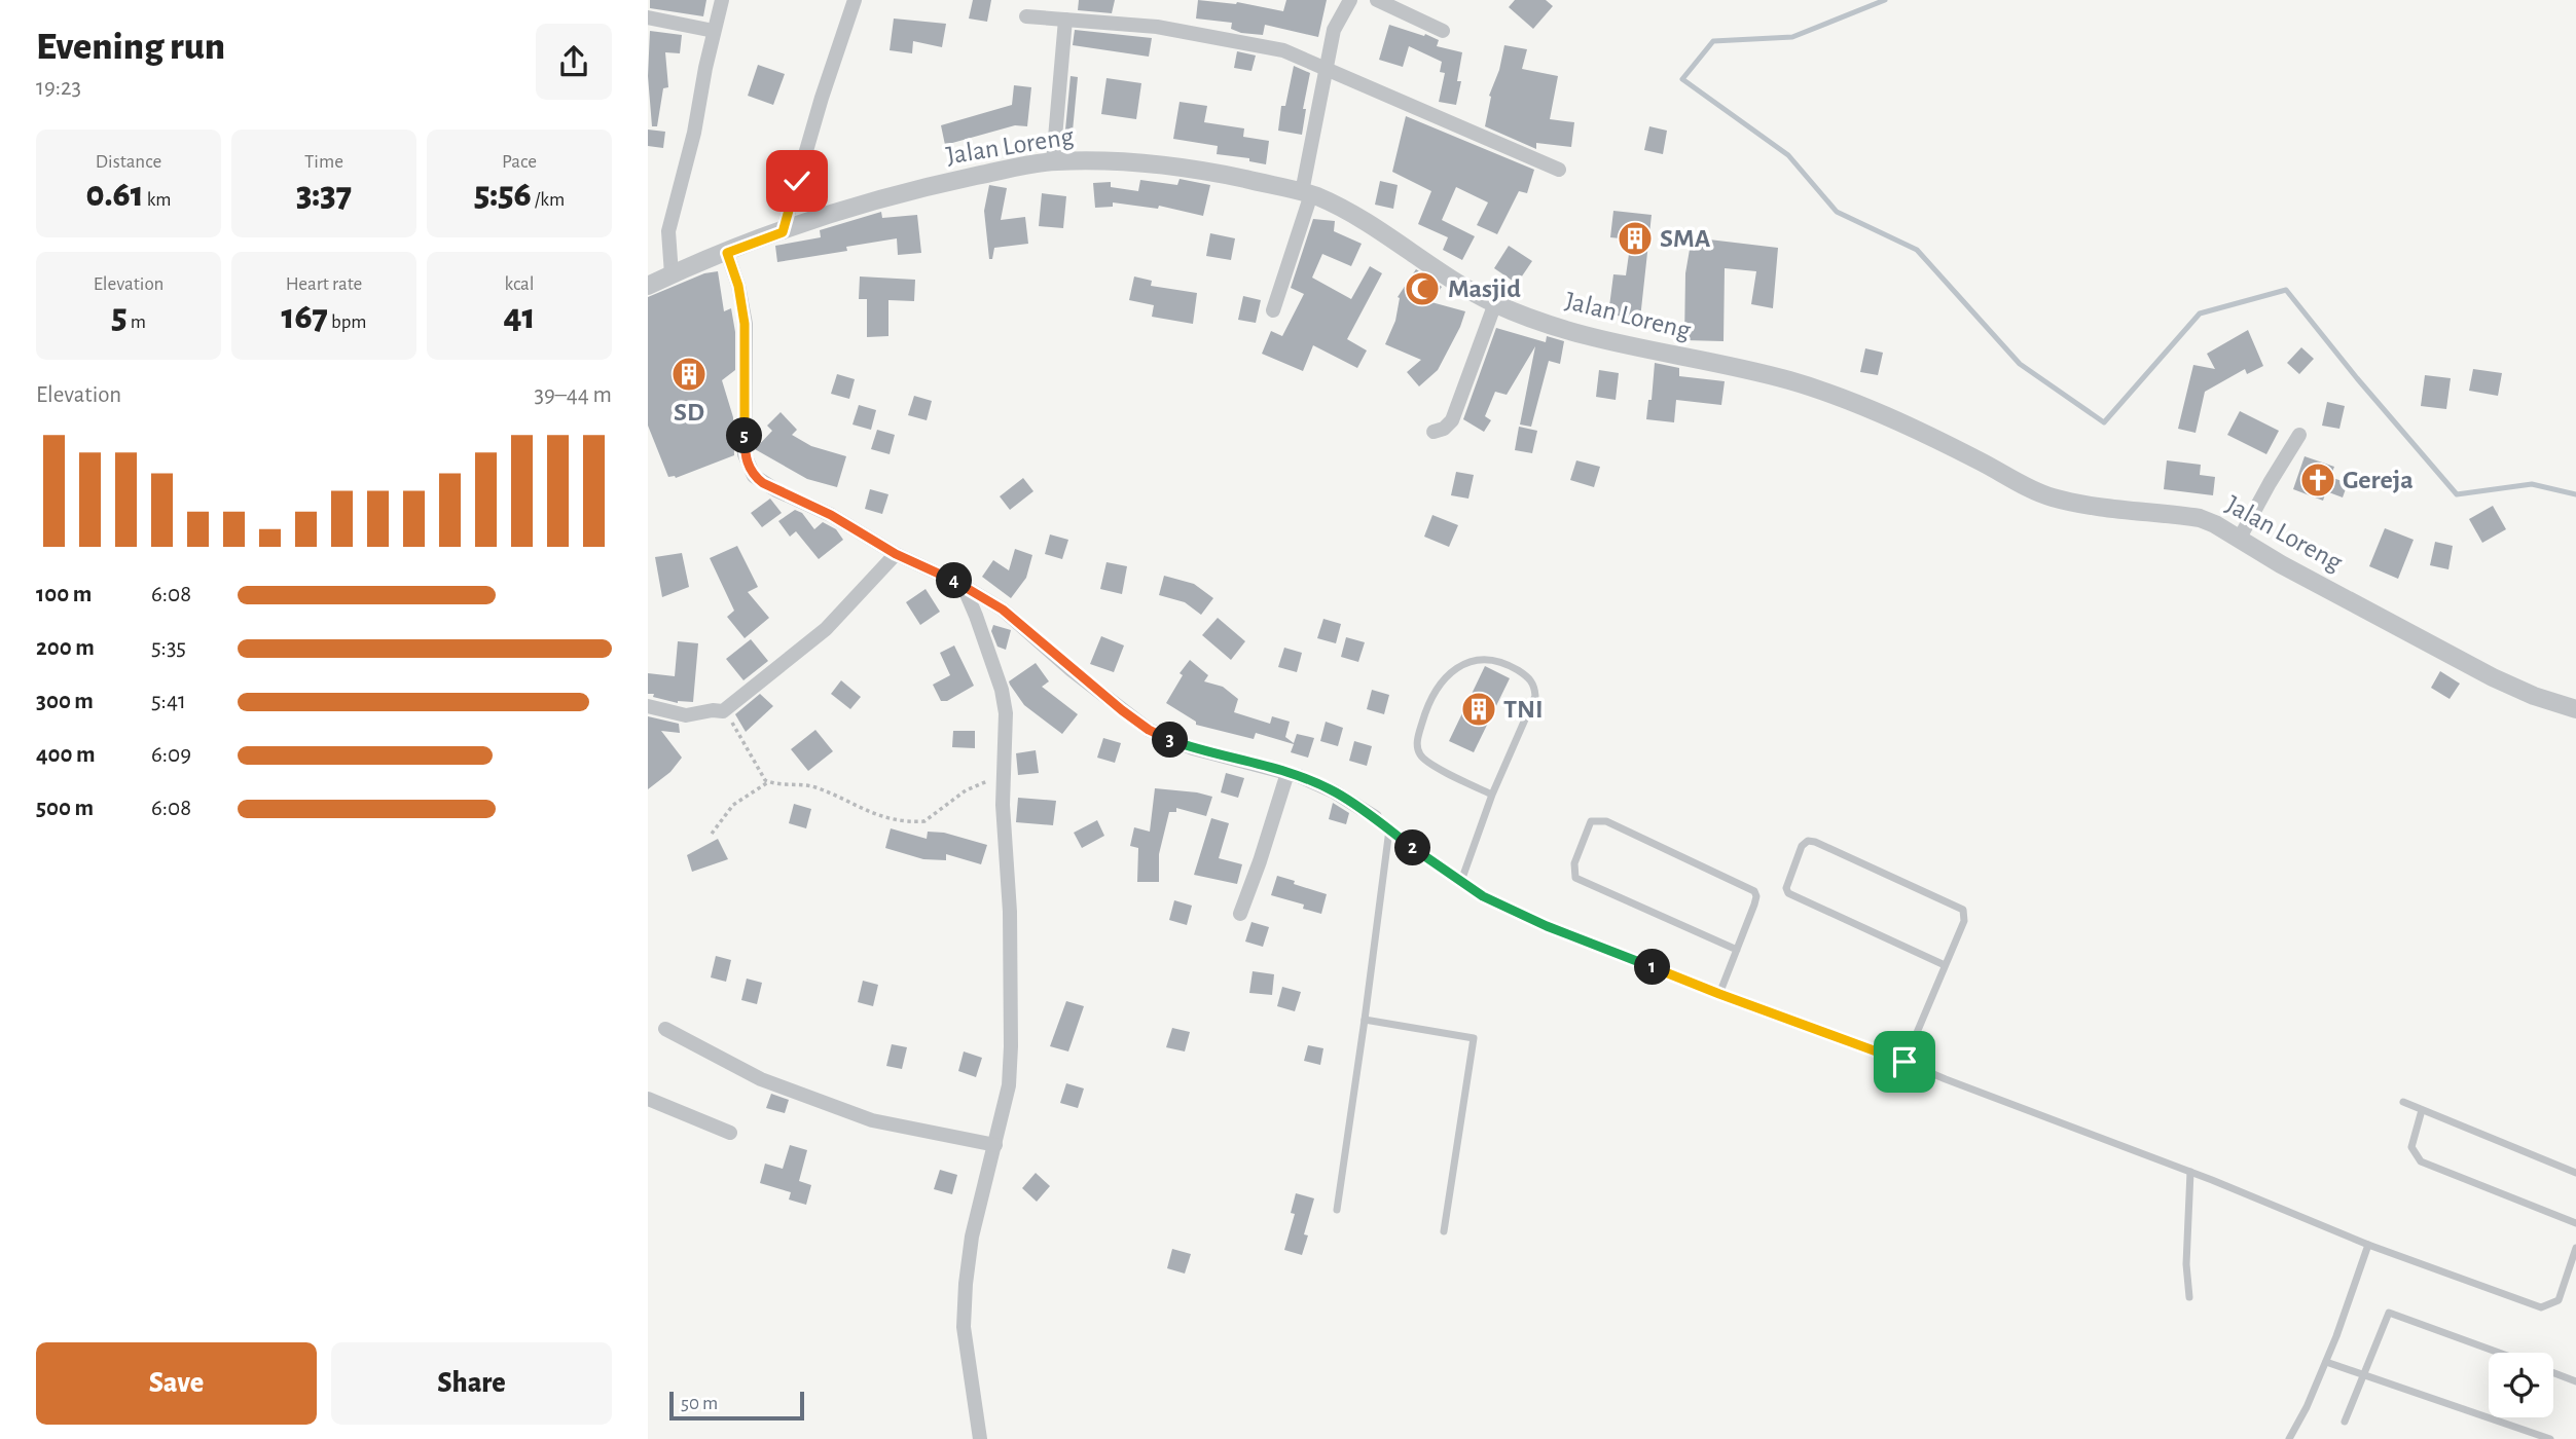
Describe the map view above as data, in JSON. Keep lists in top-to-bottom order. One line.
{"streets":{"street":["Jalan Loreng"]},"places":{"building":["SMA","SD","TNI"],"mosque":["Masjid"],"church":["Gereja"]},"scale_bar":"50 m","page":{"heading":["Evening run","19:23"],"stats":[["Distance","0.61 km"],["Time","3:37"],["Pace","5:56 /km"],["Elevation","5 m"],["Heart rate","167 bpm"],["kcal","41"]],"chart":["Elevation","39–44 m"],"pins":["5","4","3","2","1"],"list":[{"name":"100 m","note":"6:08"},{"name":"200 m","note":"5:35"},{"name":"300 m","note":"5:41"},{"name":"400 m","note":"6:09"},{"name":"500 m","note":"6:08"}],"buttons":["Save","Share"],"scale":"50 m"}}
